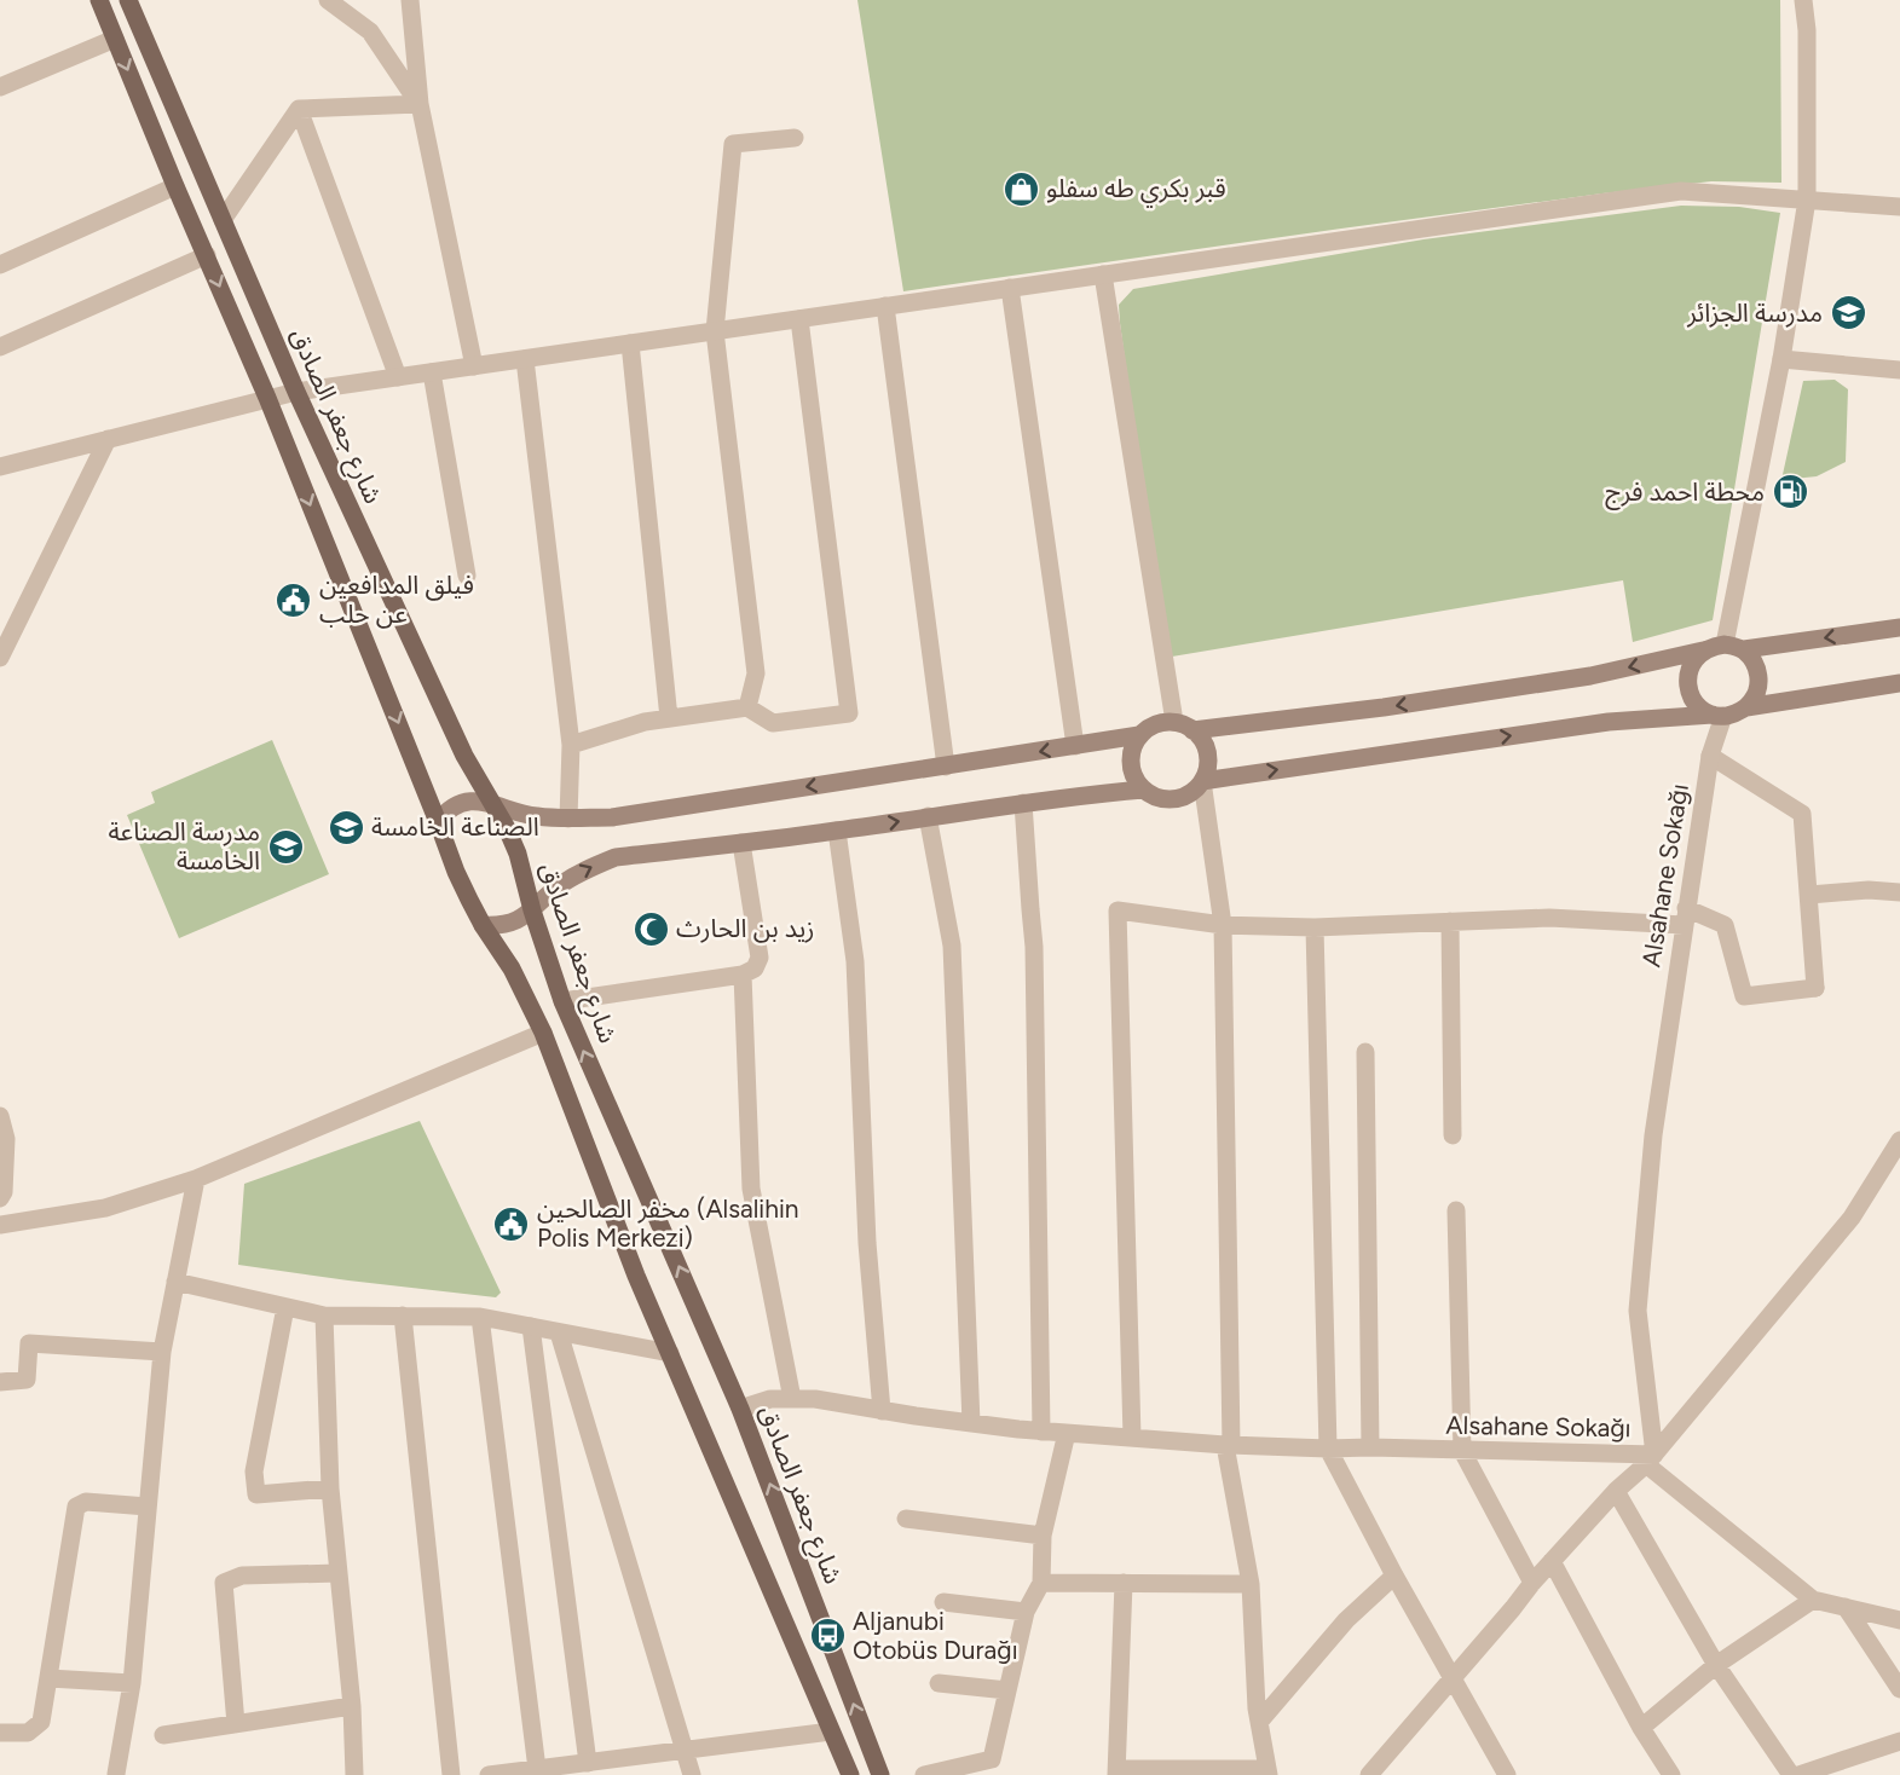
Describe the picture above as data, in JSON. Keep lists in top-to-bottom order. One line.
{"streets":{"main road":["شارع جعفر الصادق"],"street":["Alsahane Sokağı"]},"crossings":[["شارع جعفر الصادق","Alsahane Sokağı"]],"places":{"shop":["قبر بكري طه سفلو"],"school or university":["مدرسة الجزائر","الصناعة الخامسة","مدرسة الصناعة الخامسة"],"fuel station":["محطة احمد فرج"],"public building":["فيلق المدافعين عن حلب","مخفر الصالحين (Alsalihin Polis Merkezi)"],"mosque":["زيد بن الحارث"],"bus stop":["Aljanubi Otobüs Durağı"]}}
